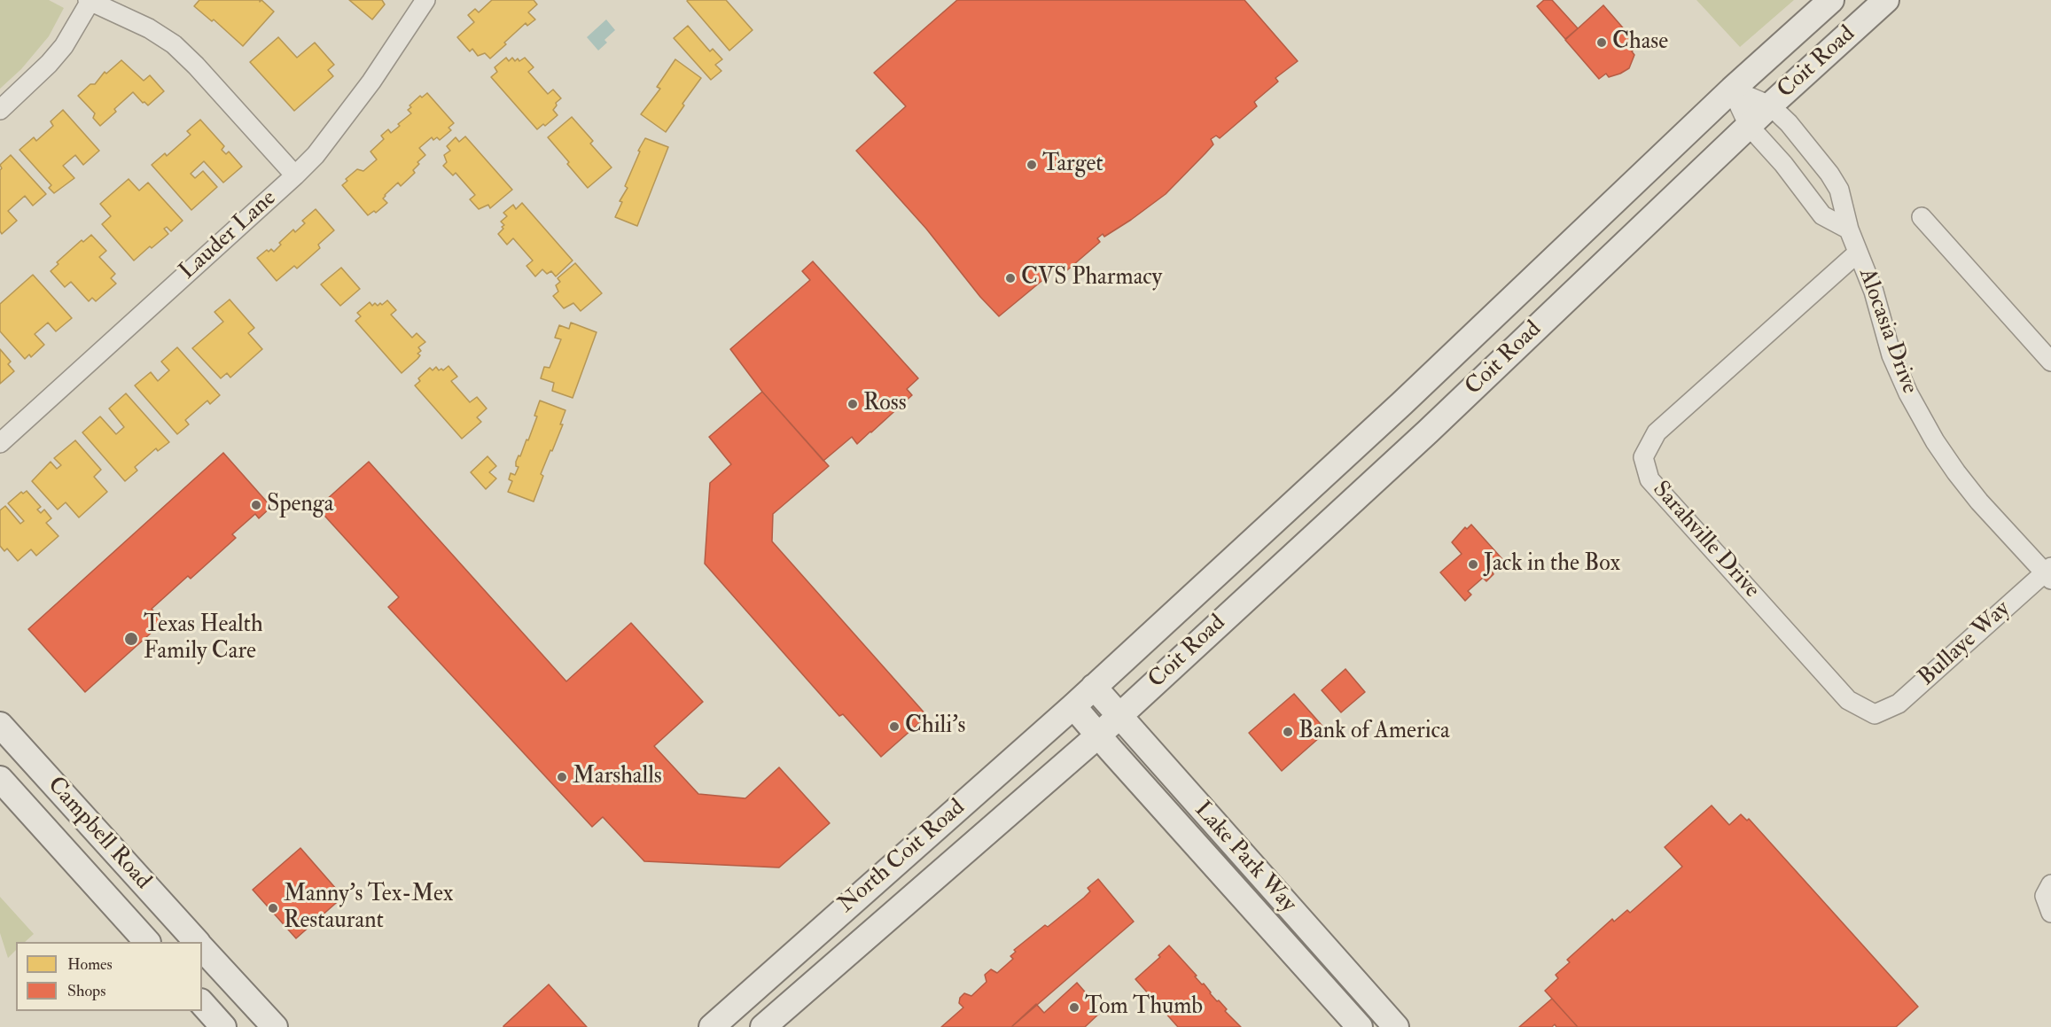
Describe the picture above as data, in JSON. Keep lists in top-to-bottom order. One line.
{"streets":{"main road":["Coit Road","Campbell Road","North Coit Road","Lake Park Way"],"street":["Lauder Lane","Alocasia Drive","Sarahville Drive","Bullaye Way"]},"crossings":[["Coit Road","Alocasia Drive"],["Coit Road","North Coit Road"],["Coit Road","Lake Park Way"],["Alocasia Drive","Sarahville Drive"],["Alocasia Drive","Bullaye Way"],["Sarahville Drive","Bullaye Way"],["North Coit Road","Lake Park Way"]],"places":["Chase","Target","CVS Pharmacy","Ross","Spenga","Jack in the Box","Texas Health Family Care","Chili's","Bank of America","Marshalls","Manny's Tex-Mex Restaurant","Tom Thumb"],"legend":["Homes","Shops"]}
